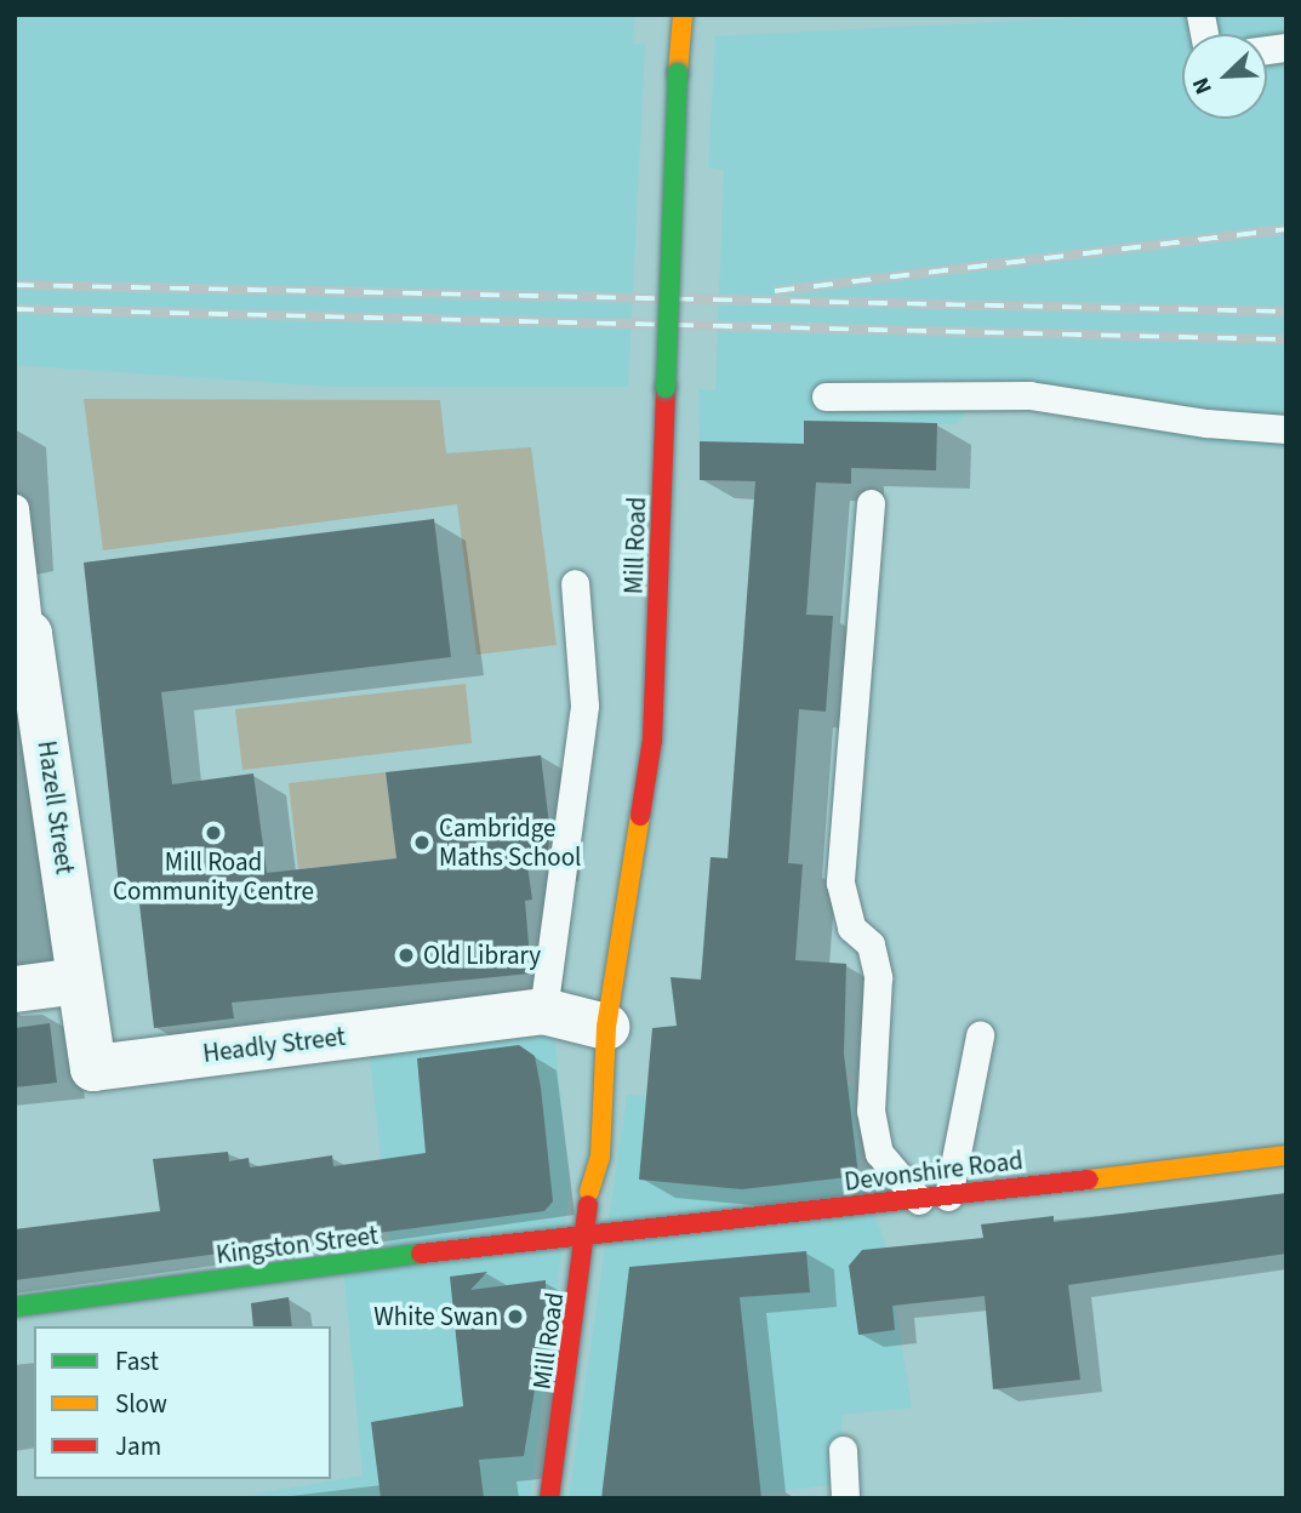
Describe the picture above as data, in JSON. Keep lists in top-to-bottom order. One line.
{"streets":{"street":["Mill Road","Hazell Street","Headly Street","Devonshire Road","Kingston Street"]},"crossings":[["Mill Road","Headly Street"],["Mill Road","Devonshire Road"],["Mill Road","Kingston Street"],["Hazell Street","Headly Street"],["Devonshire Road","Kingston Street"]],"places":["Mill Road Community Centre","Cambridge Maths School","Old Library","White Swan"],"legend":["Fast","Slow","Jam"],"north":"bottom left"}
